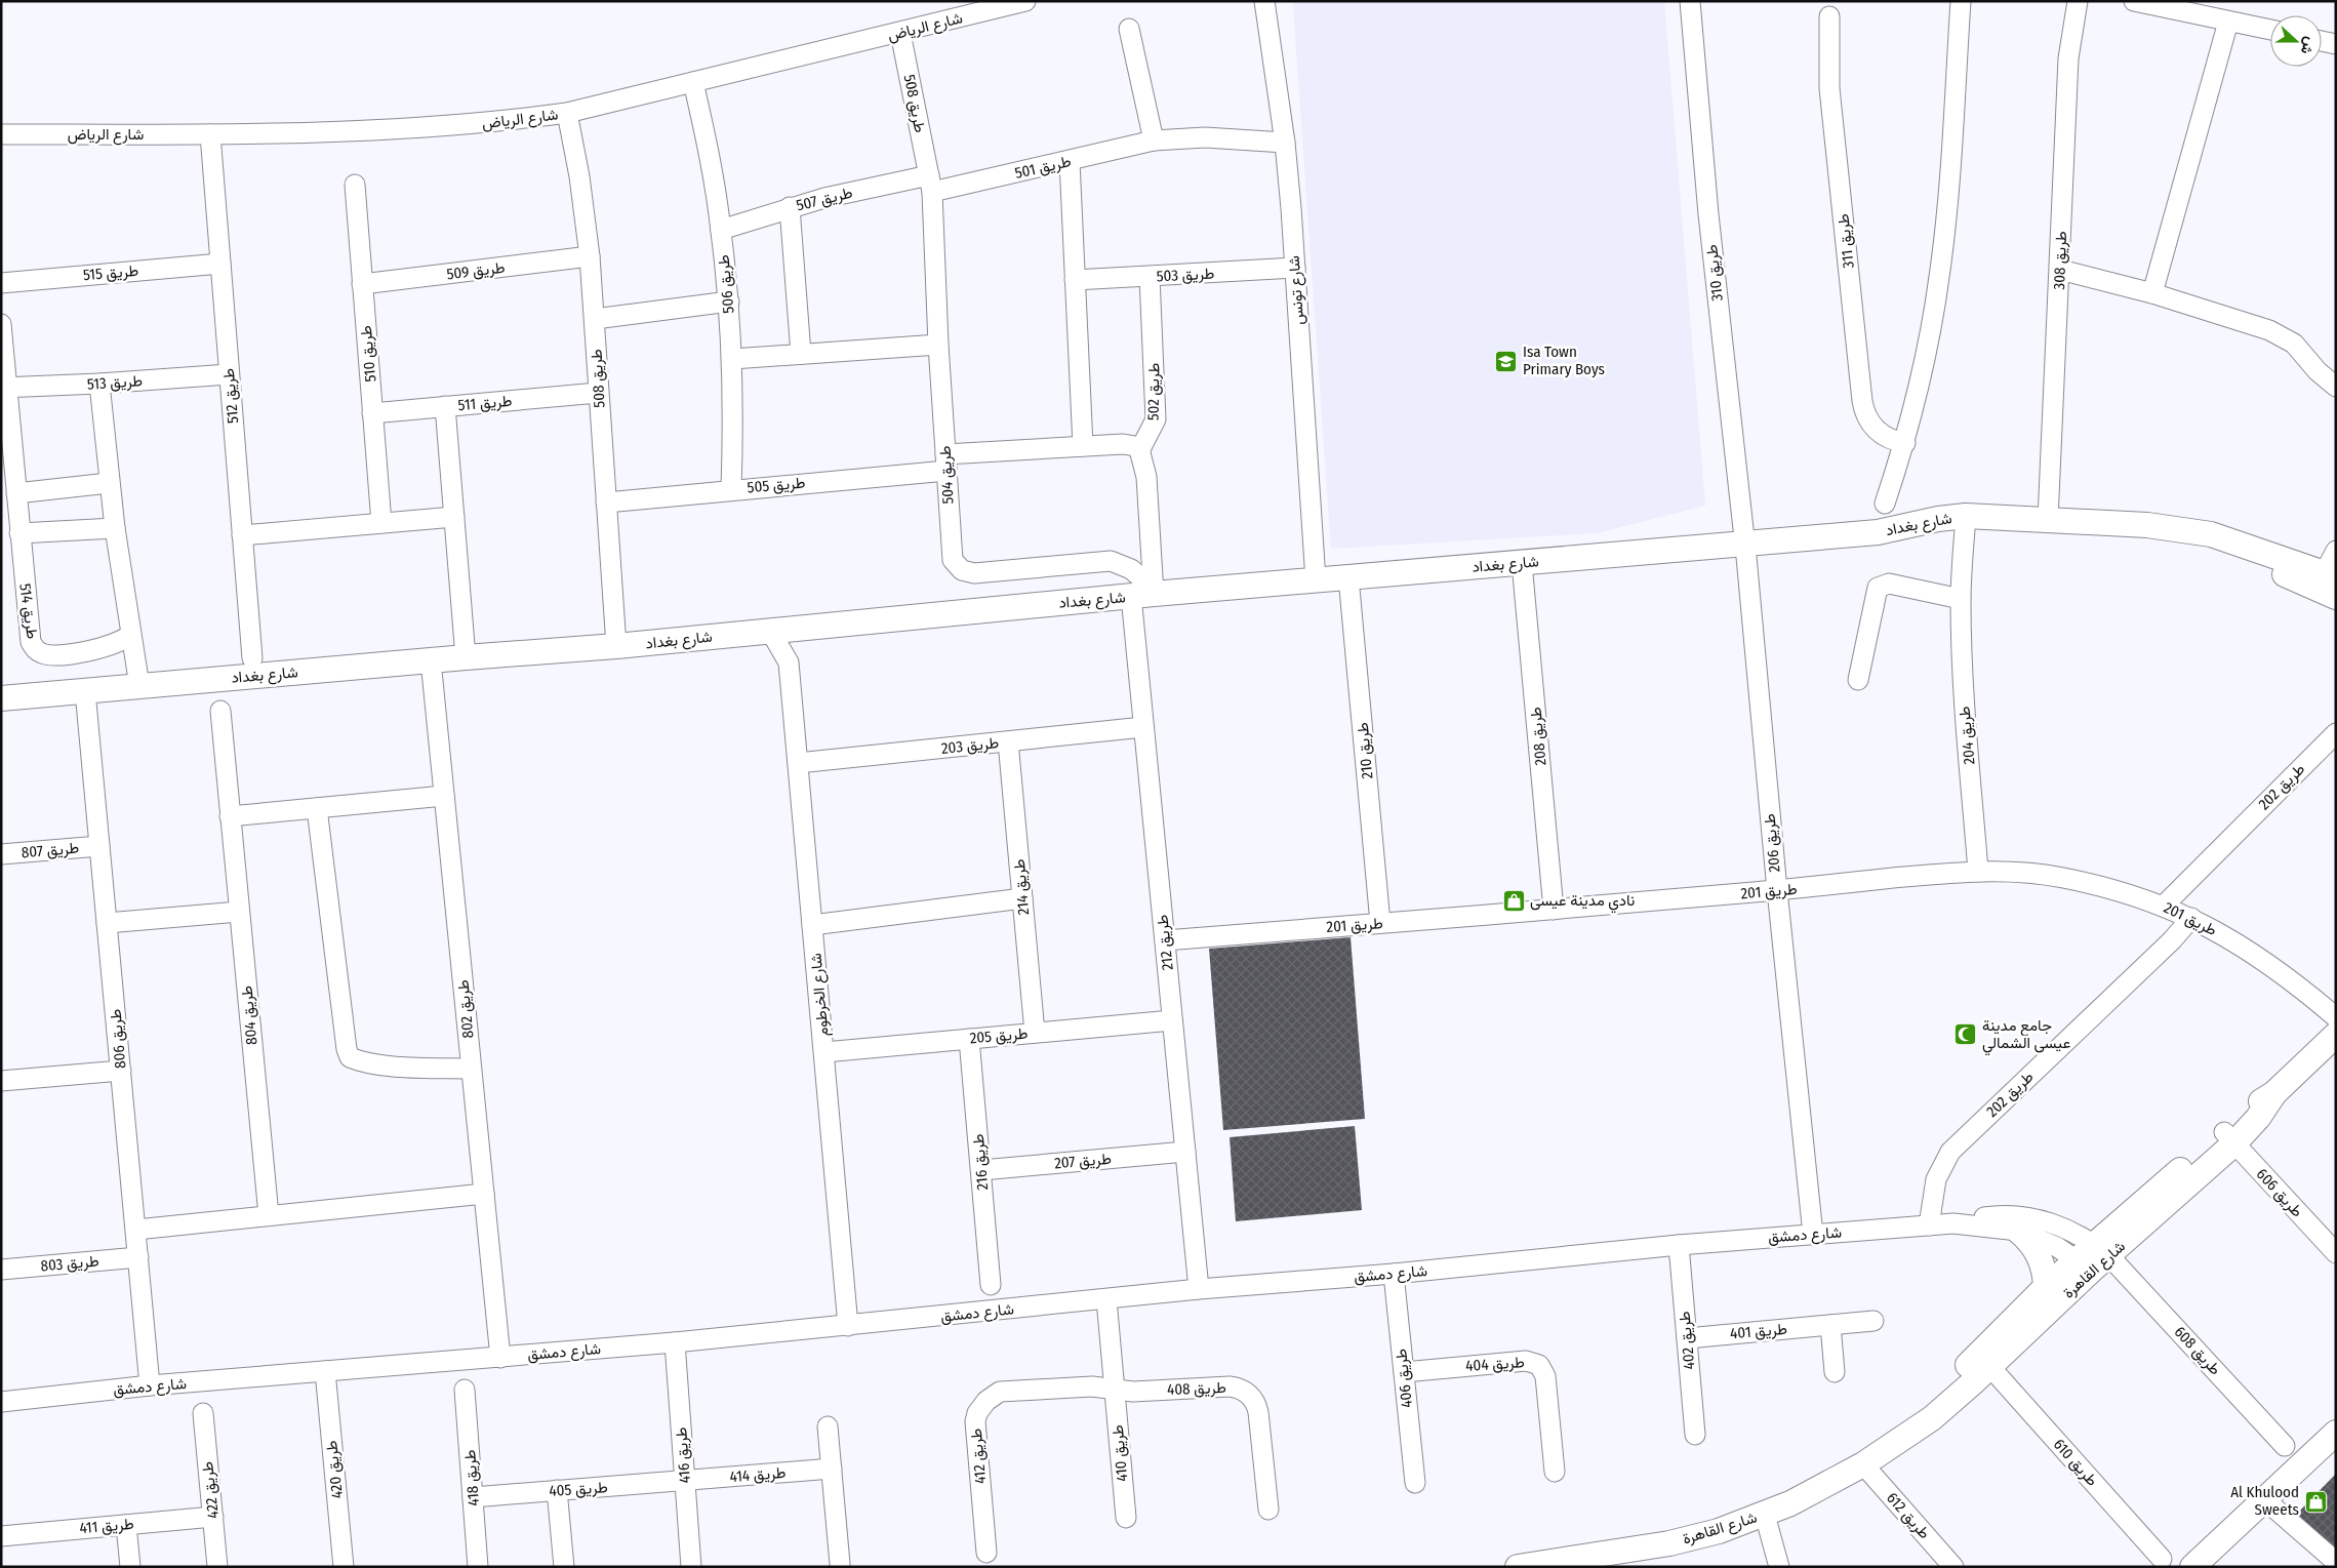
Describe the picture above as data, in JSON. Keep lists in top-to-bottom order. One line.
{"streets":{"street":["شارع الرياض","طريق 508","طريق 501","طريق 507","طريق 311","طريق 308","طريق 509","طريق 515","طريق 310","طريق 503","طريق 506","شارع تونس","طريق 510","طريق 513","طريق 502","طريق 512","طريق 511","طريق 504","طريق 505","شارع بغداد","طريق 514","طريق 204","طريق 208","طريق 203","طريق 210","طريق 202","طريق 206","طريق 807","طريق 214","طريق 201","طريق 212","شارع الخرطوم","طريق 802","طريق 804","طريق 205","طريق 806","طريق 207","طريق 216","طريق 606","شارع دمشق","طريق 803","شارع القاهرة","طريق 401","طريق 402","طريق 608","طريق 404","طريق 406","طريق 408","طريق 410","طريق 416","طريق 412","طريق 610","طريق 420","طريق 414","طريق 418","طريق 405","طريق 422","طريق 612","طريق 411"]},"crossings":[["شارع الرياض","طريق 508"],["شارع الرياض","طريق 506"],["شارع الرياض","طريق 512"],["طريق 508","طريق 501"],["طريق 508","طريق 507"],["طريق 508","طريق 509"],["طريق 508","طريق 511"],["طريق 508","طريق 504"],["طريق 508","طريق 505"],["طريق 508","شارع بغداد"],["طريق 501","طريق 507"],["طريق 501","شارع تونس"],["طريق 501","طريق 504"],["طريق 507","طريق 506"],["طريق 507","طريق 504"],["طريق 308","شارع بغداد"],["طريق 509","طريق 510"],["طريق 515","طريق 512"],["طريق 310","شارع بغداد"],["طريق 310","طريق 206"],["طريق 503","شارع تونس"],["طريق 503","طريق 502"],["طريق 506","طريق 505"],["شارع تونس","شارع بغداد"],["طريق 510","طريق 511"],["طريق 513","طريق 512"],["طريق 513","طريق 514"],["طريق 504","طريق 505"],["طريق 504","شارع بغداد"],["طريق 504","طريق 212"],["شارع بغداد","طريق 204"],["شارع بغداد","طريق 208"],["شارع بغداد","طريق 210"],["شارع بغداد","طريق 206"],["شارع بغداد","طريق 212"],["شارع بغداد","شارع الخرطوم"],["شارع بغداد","طريق 802"],["شارع بغداد","طريق 806"],["طريق 204","طريق 201"],["طريق 208","طريق 201"],["طريق 203","طريق 214"],["طريق 203","طريق 212"],["طريق 203","شارع الخرطوم"],["طريق 210","طريق 201"],["طريق 202","طريق 201"],["طريق 202","شارع دمشق"],["طريق 206","طريق 201"],["طريق 206","شارع دمشق"],["طريق 807","طريق 806"],["طريق 214","طريق 205"],["طريق 201","طريق 212"],["طريق 212","طريق 205"],["طريق 212","طريق 207"],["طريق 212","شارع دمشق"],["شارع الخرطوم","طريق 205"],["شارع الخرطوم","شارع دمشق"],["طريق 802","شارع دمشق"],["طريق 205","طريق 216"],["طريق 806","شارع دمشق"],["طريق 806","طريق 803"],["طريق 207","طريق 216"],["طريق 606","شارع القاهرة"],["شارع دمشق","شارع القاهرة"],["شارع دمشق","طريق 402"],["شارع دمشق","طريق 608"],["شارع دمشق","طريق 406"],["شارع دمشق","طريق 416"],["شارع دمشق","طريق 420"],["شارع القاهرة","طريق 608"],["شارع القاهرة","طريق 610"],["شارع القاهرة","طريق 612"],["طريق 401","طريق 402"],["طريق 404","طريق 406"],["طريق 408","طريق 410"],["طريق 408","طريق 412"],["طريق 410","طريق 412"],["طريق 416","طريق 414"],["طريق 416","طريق 405"],["طريق 414","طريق 405"],["طريق 418","طريق 405"],["طريق 422","طريق 411"]],"places":{"school or university":["Isa Town Primary Boys"],"shop":["نادي مدينة عيسى","Al Khulood Sweets"],"mosque":["جامع مدينة عيسى الشمالي"]},"north":"right"}
